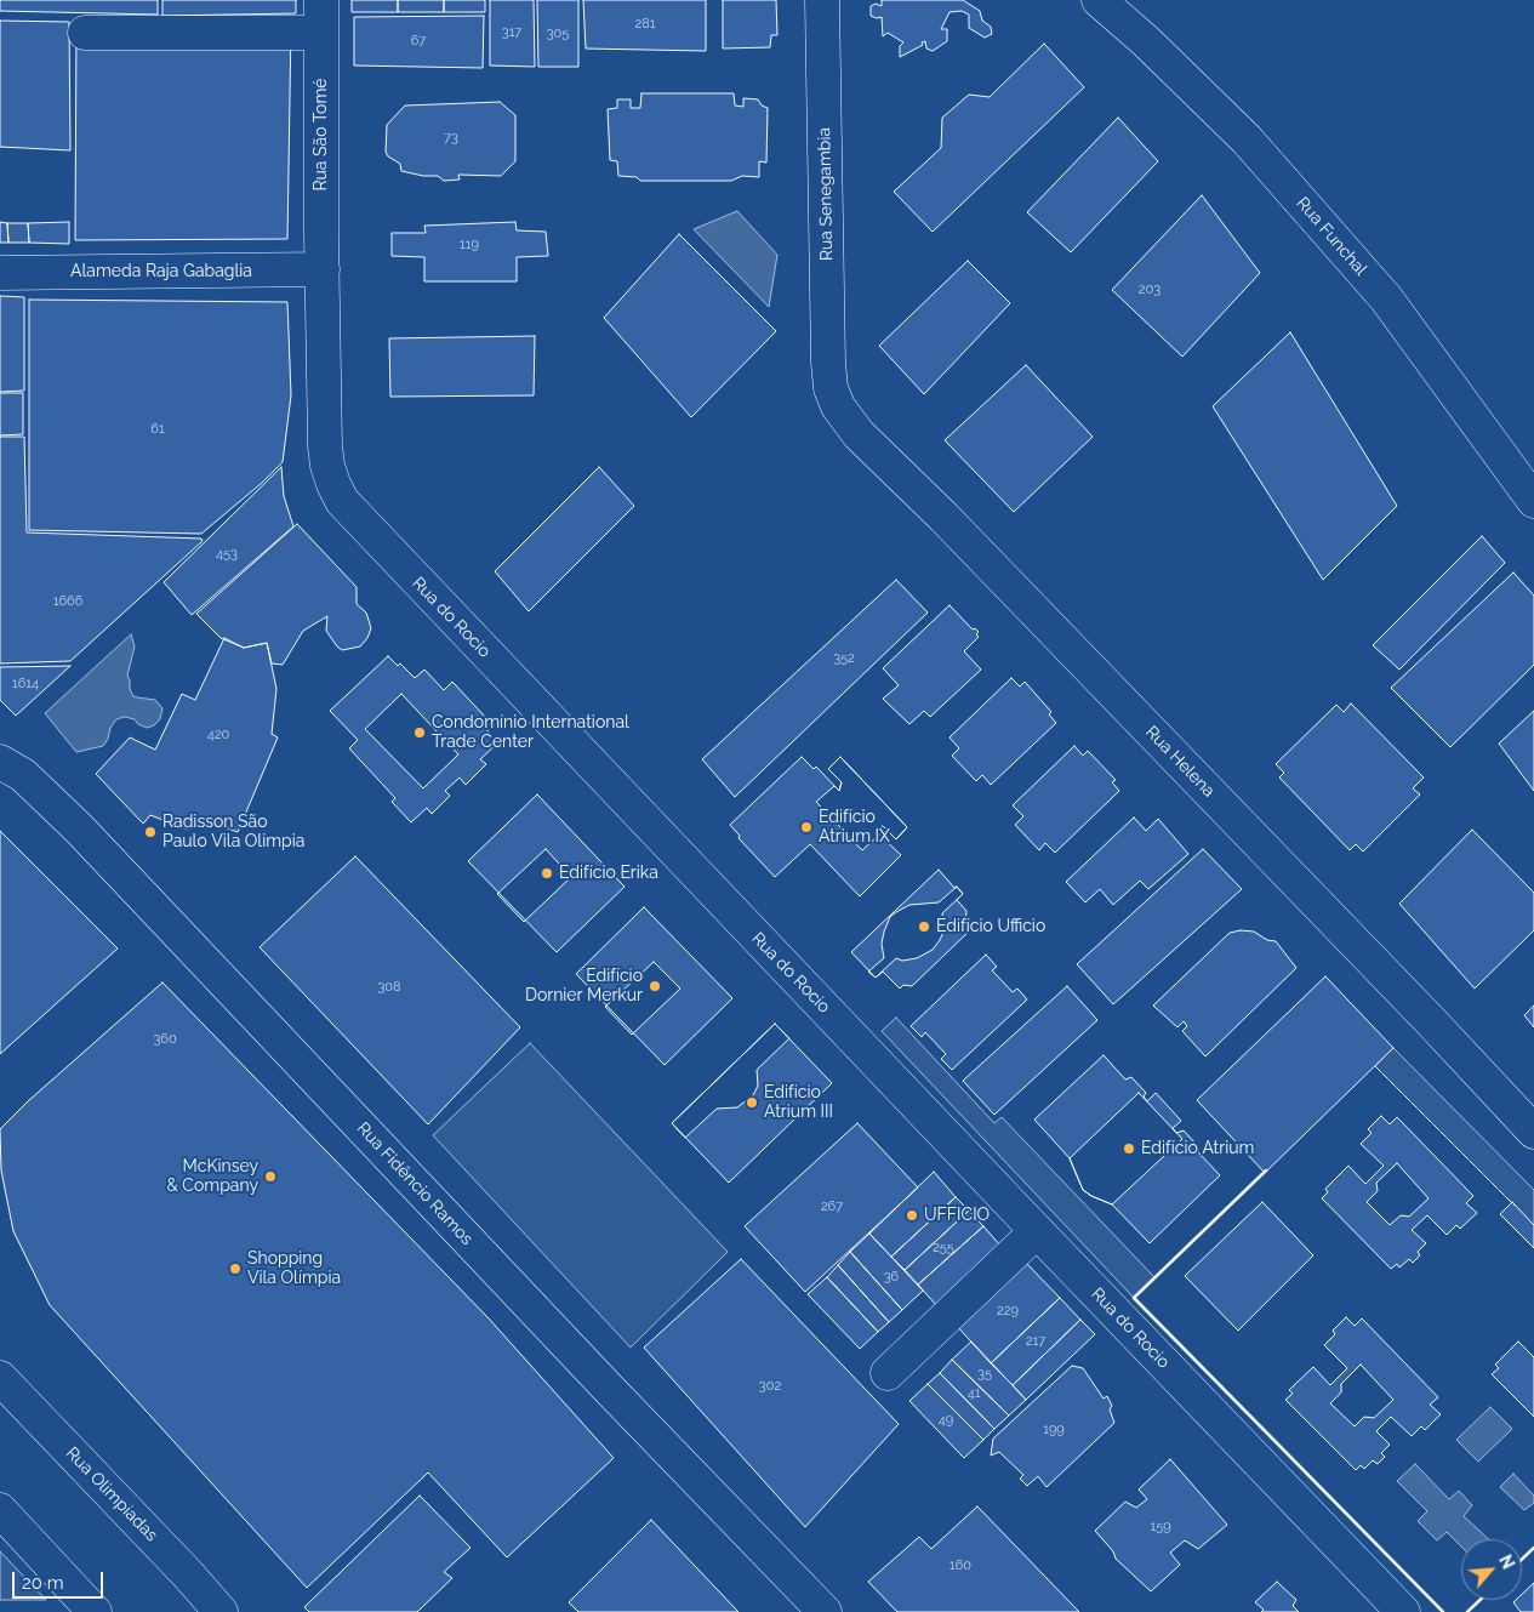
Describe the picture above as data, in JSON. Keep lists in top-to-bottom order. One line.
{"streets":{"street":["Rua São Tomé","Rua Senegambia","Rua Funchal","Alameda Raja Gabaglia","Rua do Rocio","Rua Helena","Rua Fidêncio Ramos","Rua Olimpíadas"]},"crossings":[["Rua São Tomé","Alameda Raja Gabaglia"],["Rua São Tomé","Rua do Rocio"],["Rua Senegambia","Rua Helena"],["Alameda Raja Gabaglia","Rua do Rocio"]],"places":["Condomínio International Trade Center","Edifício Atrium IX","Radisson São Paulo Vila Olimpia","Edifício Erika","Edifício Ufficio","Edifício Dornier Merkur","Edifício Atrium III","Edifício Atrium","McKinsey & Company","UFFICIO","Shopping Vila Olímpia"],"house_numbers":["281","317","305","67","73","119","203","61","453","1666","352","1614","420","308","360","267","255","36","229","217","35","302","41","49","199","159","160"],"scale_bar":"20 m","north":"top right"}
